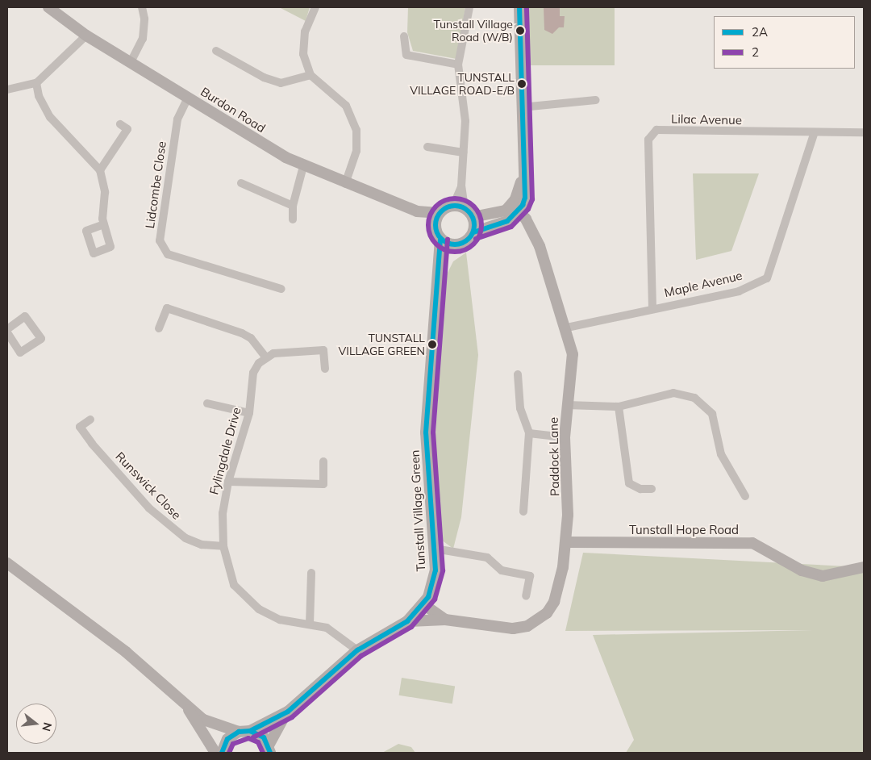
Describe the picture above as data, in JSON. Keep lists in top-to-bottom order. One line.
{"streets":{"street":["Burdon Road","Lilac Avenue","Lidcombe Close","Maple Avenue","Fylingdale Drive","Paddock Lane","Runswick Close","Tunstall Village Green","Tunstall Hope Road"]},"crossings":[["Burdon Road","Lidcombe Close"],["Burdon Road","Tunstall Village Green"],["Lilac Avenue","Maple Avenue"],["Maple Avenue","Paddock Lane"],["Fylingdale Drive","Runswick Close"],["Fylingdale Drive","Tunstall Village Green"],["Paddock Lane","Tunstall Village Green"],["Paddock Lane","Tunstall Hope Road"]],"places":["Tunstall Village Road (W/B)","TUNSTALL VILLAGE ROAD-E/B","TUNSTALL VILLAGE GREEN"],"lines":["transit line 2A","transit line 2"],"legend":["2A","2"],"north":"right"}
